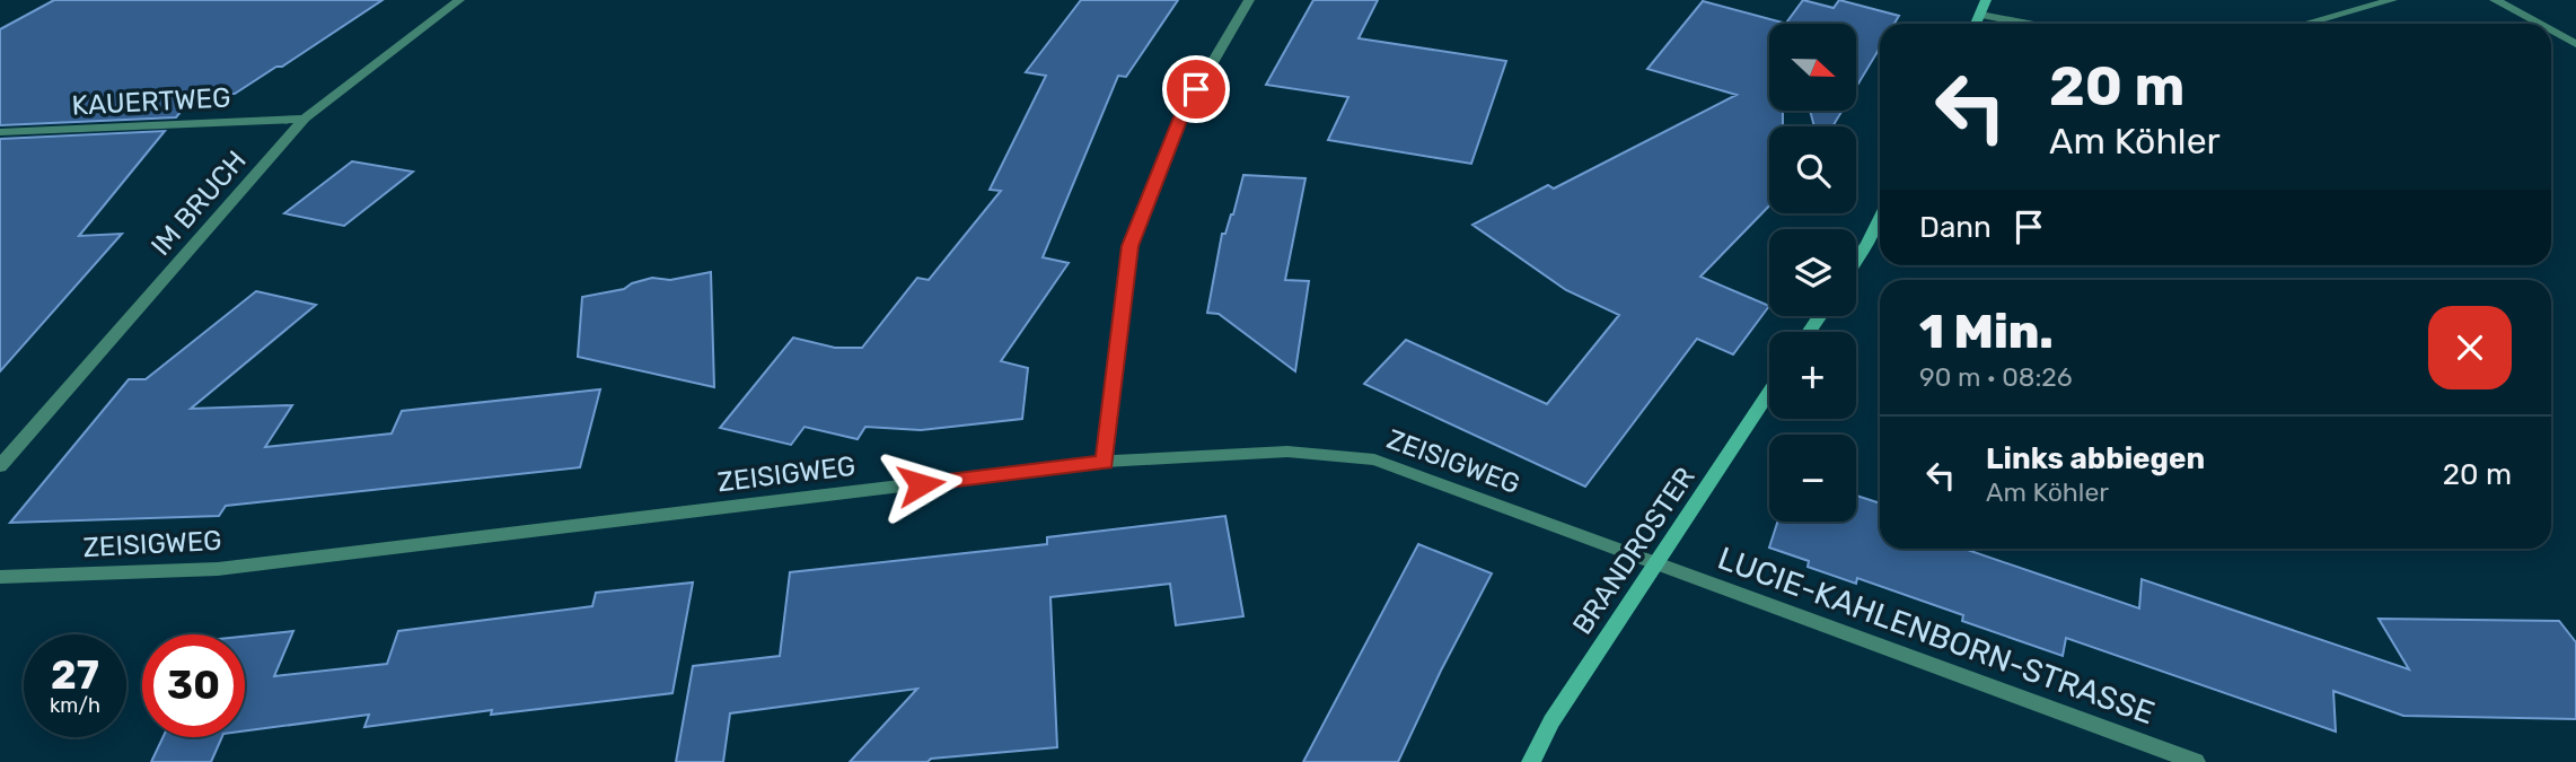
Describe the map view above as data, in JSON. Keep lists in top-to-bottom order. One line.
{"streets":{"street":["KAUERTWEG","IM BRUCH","ZEISIGWEG","BRANDROSTER","LUCIE-KAHLENBORN-STRASSE"]},"crossings":[["KAUERTWEG","IM BRUCH"],["ZEISIGWEG","BRANDROSTER"],["ZEISIGWEG","LUCIE-KAHLENBORN-STRASSE"],["BRANDROSTER","LUCIE-KAHLENBORN-STRASSE"]],"north":"right","page":{"map_buttons":["+","−"],"turn":["20 m","Am Köhler"],"then":"Dann","heading":["1 Min.","90 m · 08:26"],"list":[{"name":"Links abbiegen","note":"Am Köhler","value":"20 m"}],"speed":"27 km/h","limit":"30"}}
